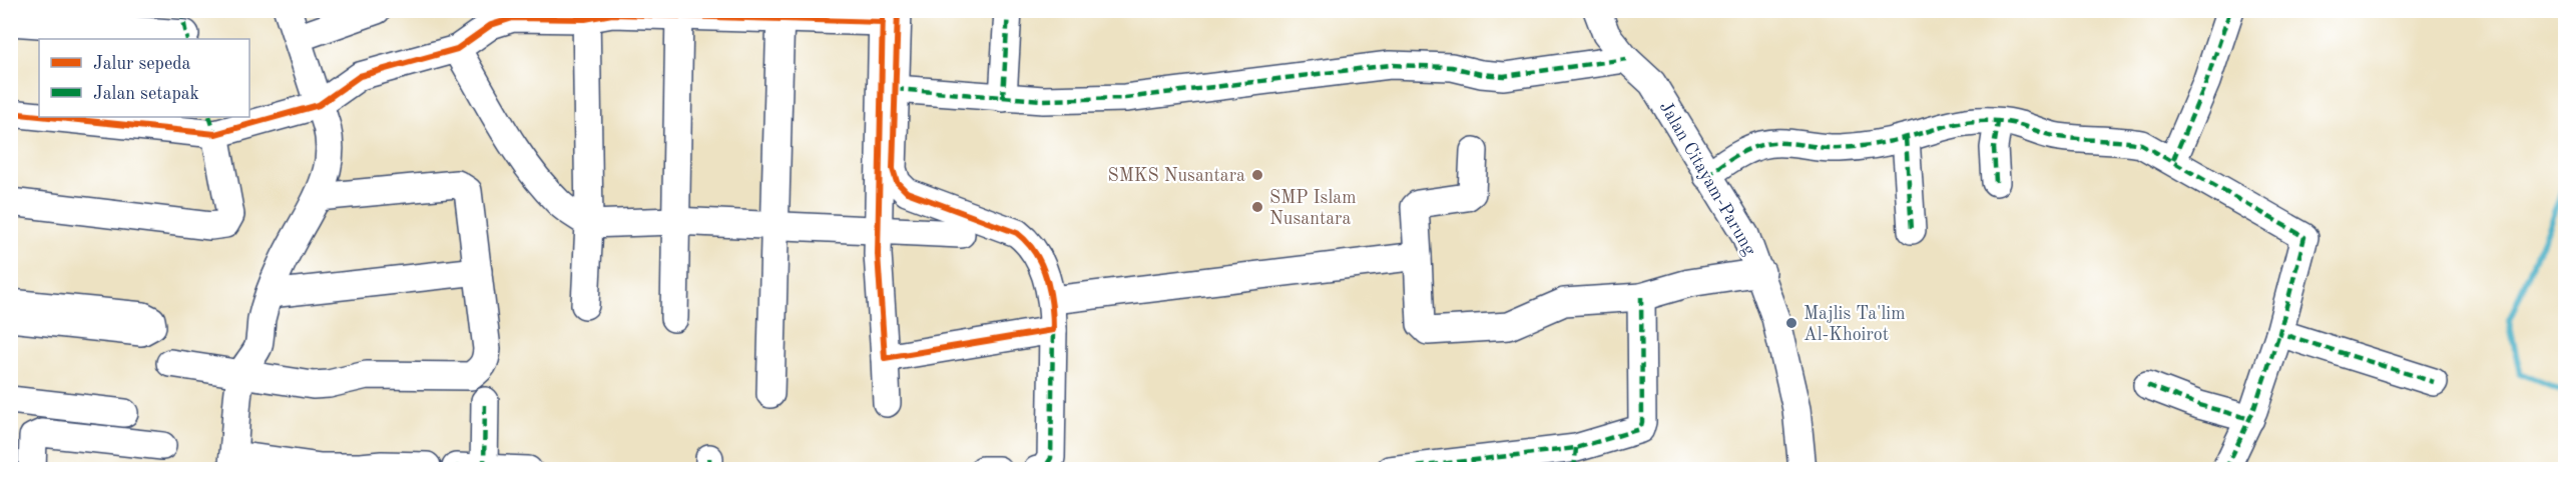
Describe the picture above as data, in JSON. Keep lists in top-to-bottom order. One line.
{"streets":{"street":["Jalan Citayam-Parung"]},"places":["SMKS Nusantara","SMP Islam Nusantara","Majlis Ta'lim Al-Khoirot"],"legend":["Jalur sepeda","Jalan setapak"]}
